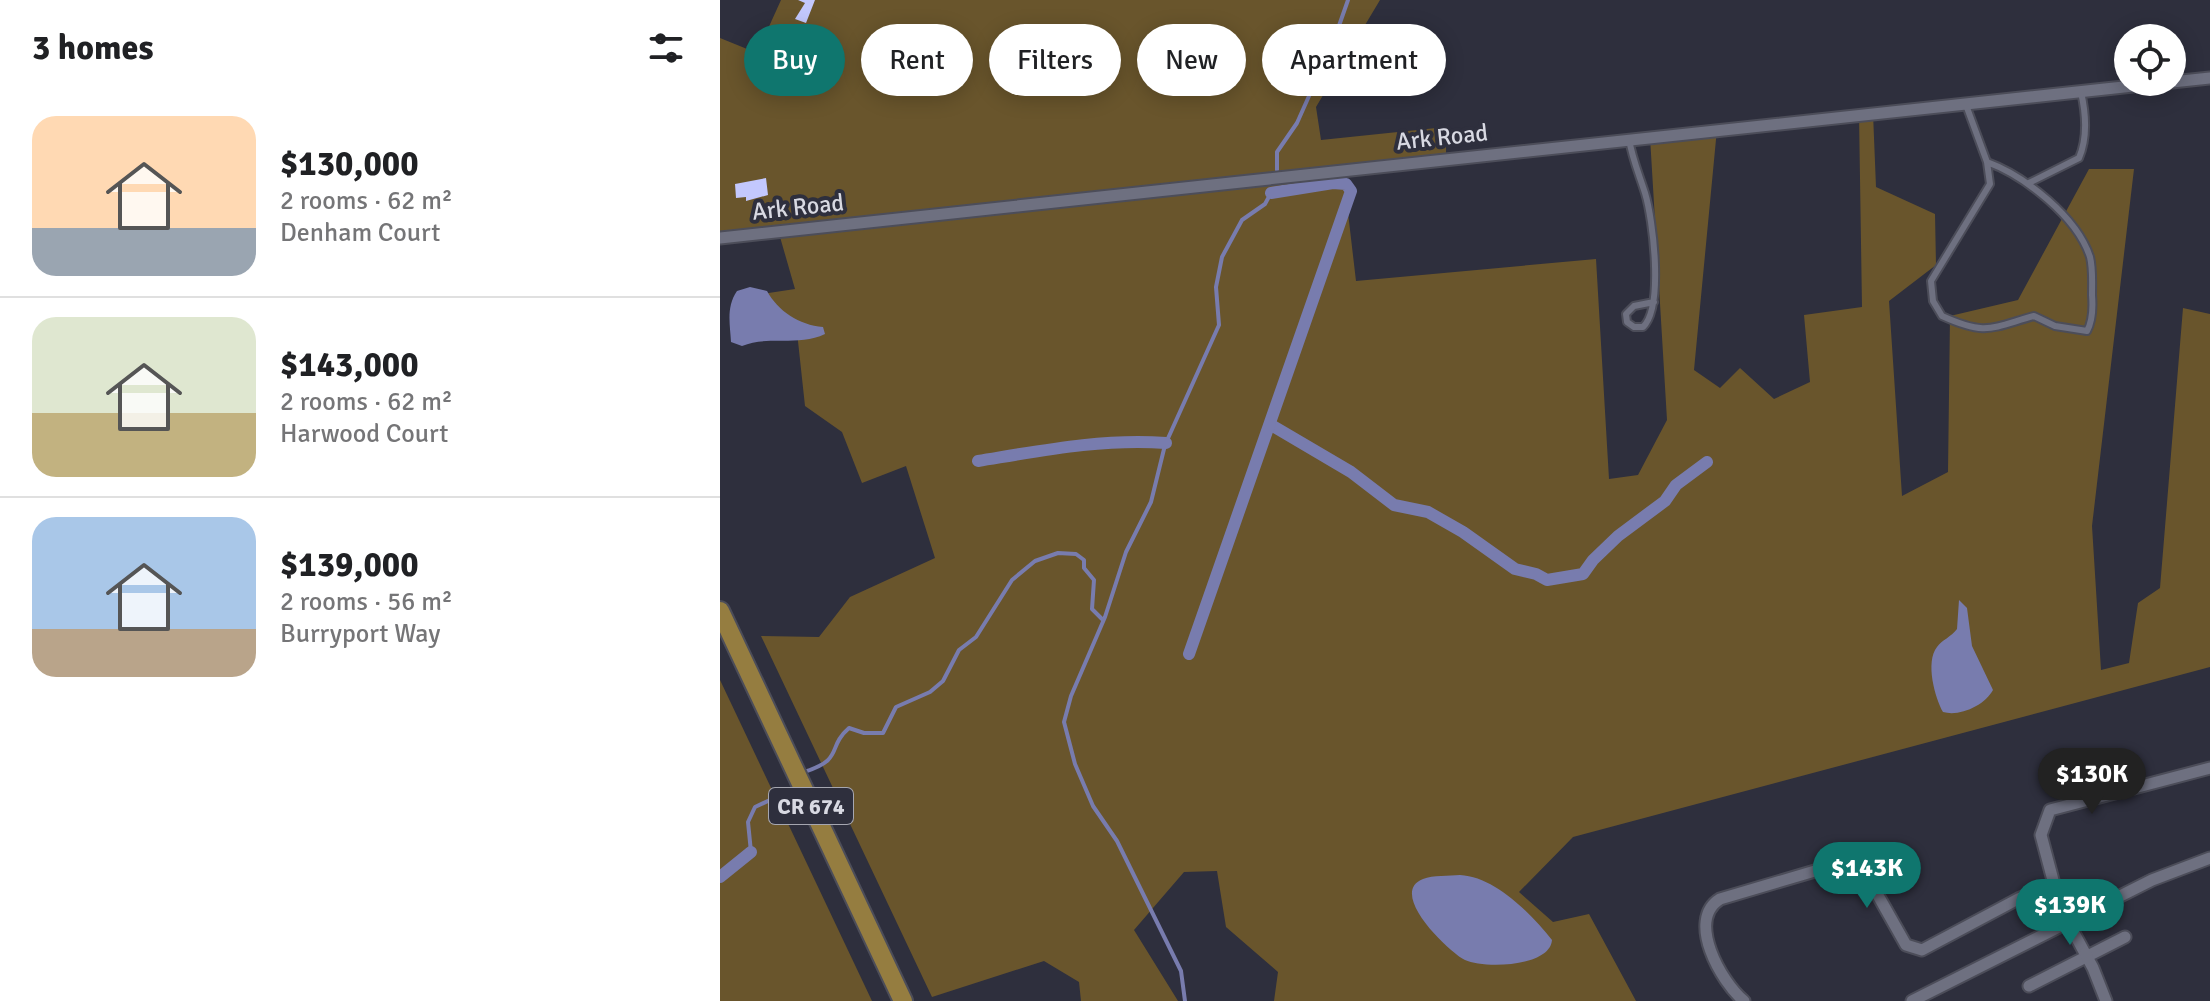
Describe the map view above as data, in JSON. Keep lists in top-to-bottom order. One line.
{"streets":{"main road":["CR 674"],"street":["Ark Road"]},"page":{"heading":"3 homes","chip":["Buy","Rent","Filters","New","Apartment"],"list":[{"name":"$130,000","note":"2 rooms · 62 m² · Denham Court"},{"name":"$143,000","note":"2 rooms · 62 m² · Harwood Court"},{"name":"$139,000","note":"2 rooms · 56 m² · Burryport Way"}],"price":["$130K","$143K","$139K"]}}
